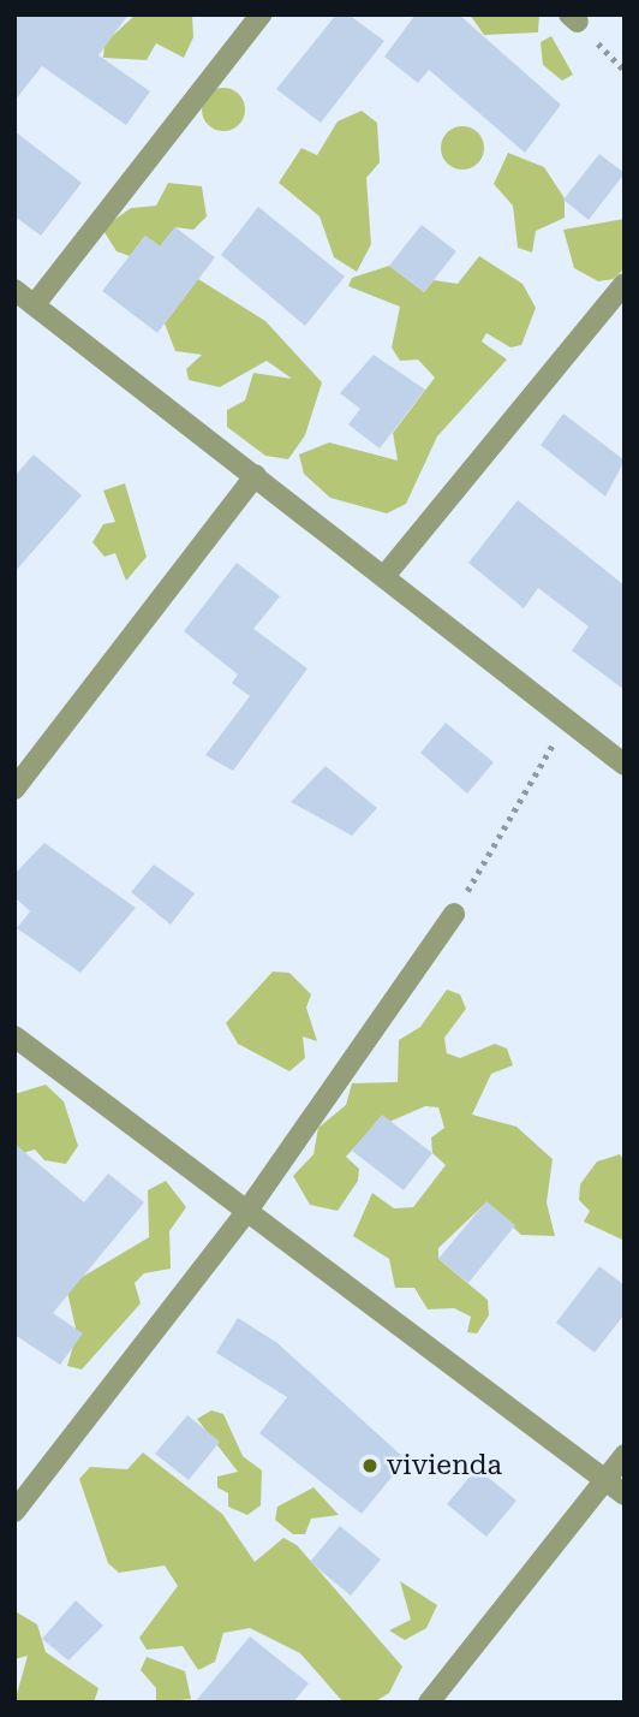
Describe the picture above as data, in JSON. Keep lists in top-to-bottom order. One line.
{"places":["vivienda"]}
